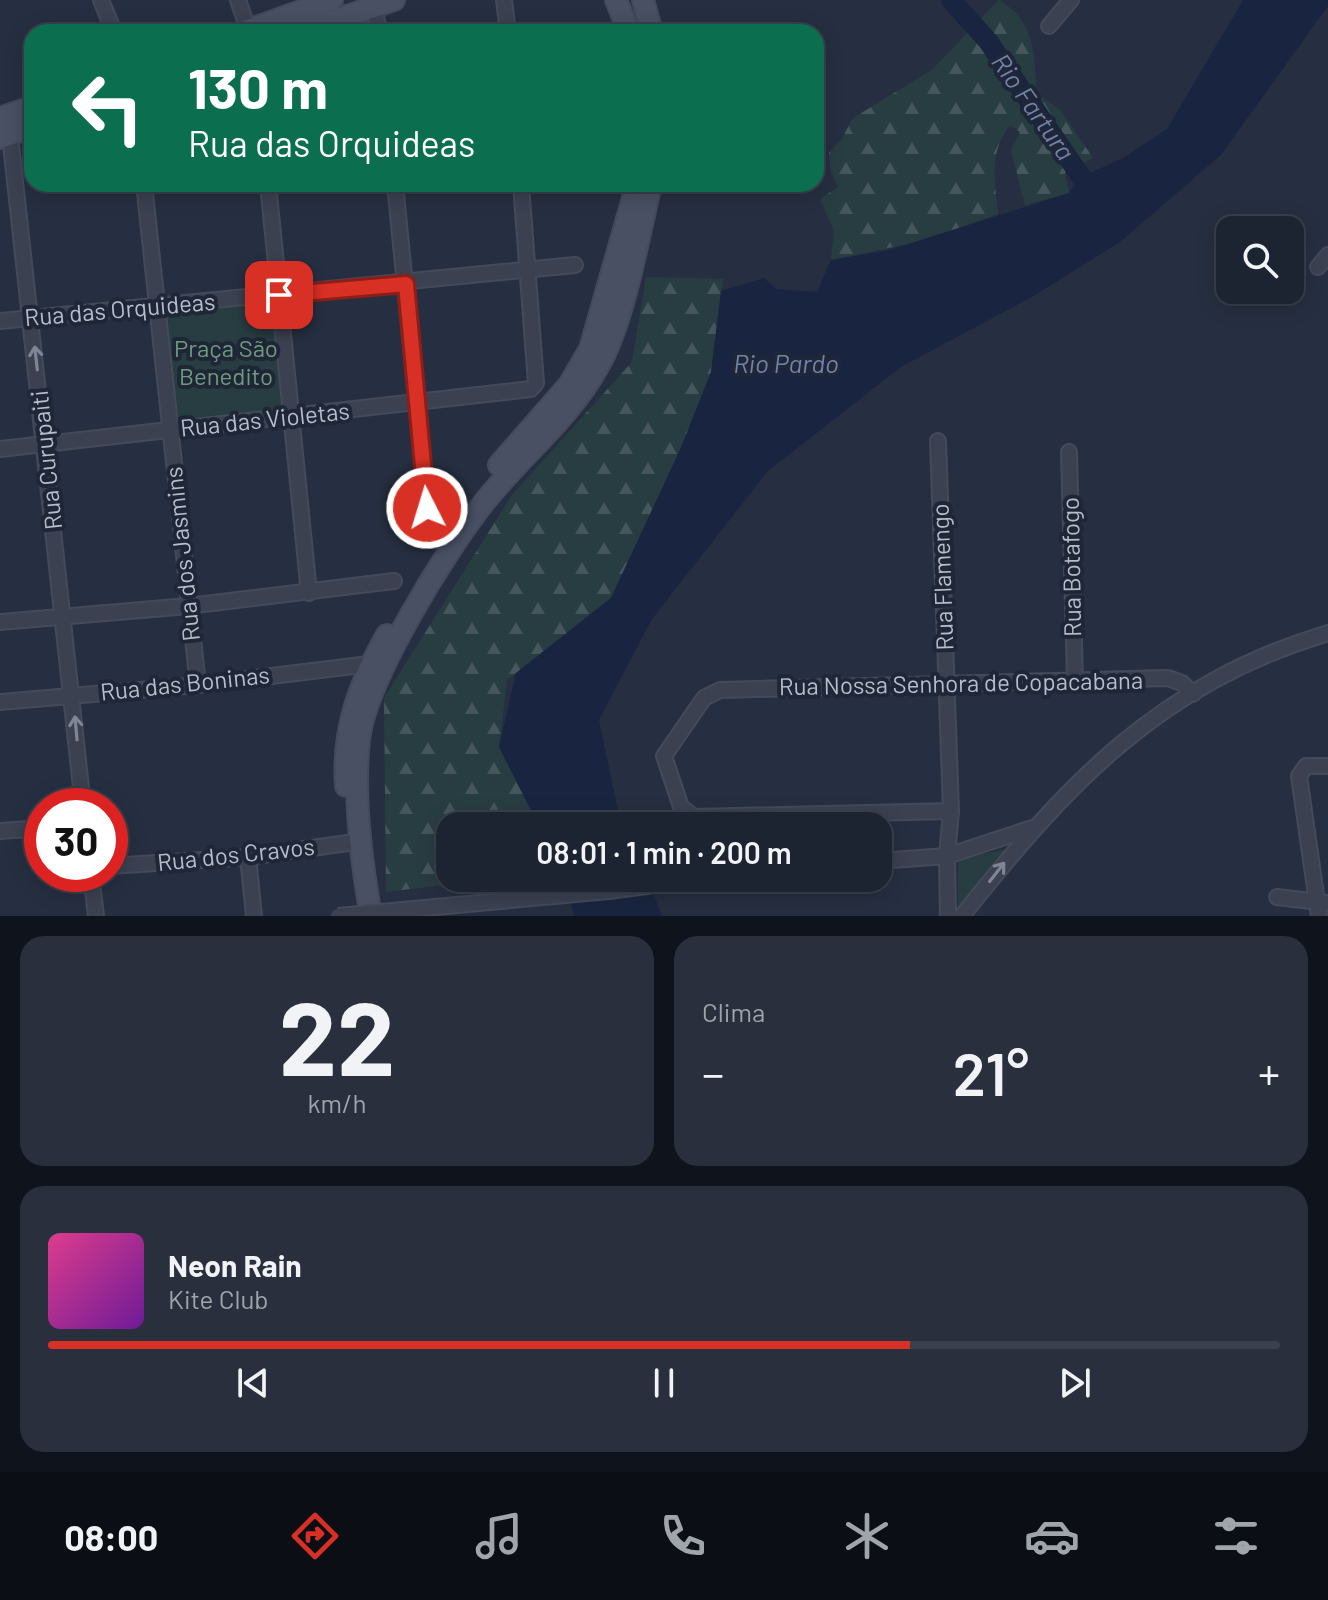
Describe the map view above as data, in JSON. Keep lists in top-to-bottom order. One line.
{"streets":{"street":["Rua das Orquideas","Rua das Violetas","Rua Curupaiti","Rua dos Jasmins","Rua Botafogo","Rua Flamengo","Rua das Boninas","Rua Nossa Senhora de Copacabana","Rua dos Cravos"]},"crossings":[["Rua das Orquideas","Rua das Violetas"],["Rua das Orquideas","Rua Curupaiti"],["Rua das Orquideas","Rua dos Jasmins"],["Rua das Violetas","Rua Curupaiti"],["Rua das Violetas","Rua dos Jasmins"],["Rua Curupaiti","Rua das Boninas"],["Rua dos Jasmins","Rua das Boninas"],["Rua Botafogo","Rua Nossa Senhora de Copacabana"],["Rua Flamengo","Rua Nossa Senhora de Copacabana"]],"water":["Rio Fartura","Rio Pardo"],"parks":["Praça São Benedito"],"page":{"turn":["130 m","Rua das Orquideas"],"limit":"30","trip":"08:01 · 1 min · 200 m","tile":[["22","km/h"],"Clima"],"heat":["−","21°","+"],"song":["Neon Rain","Kite Club"],"tabs":"08:00"}}
